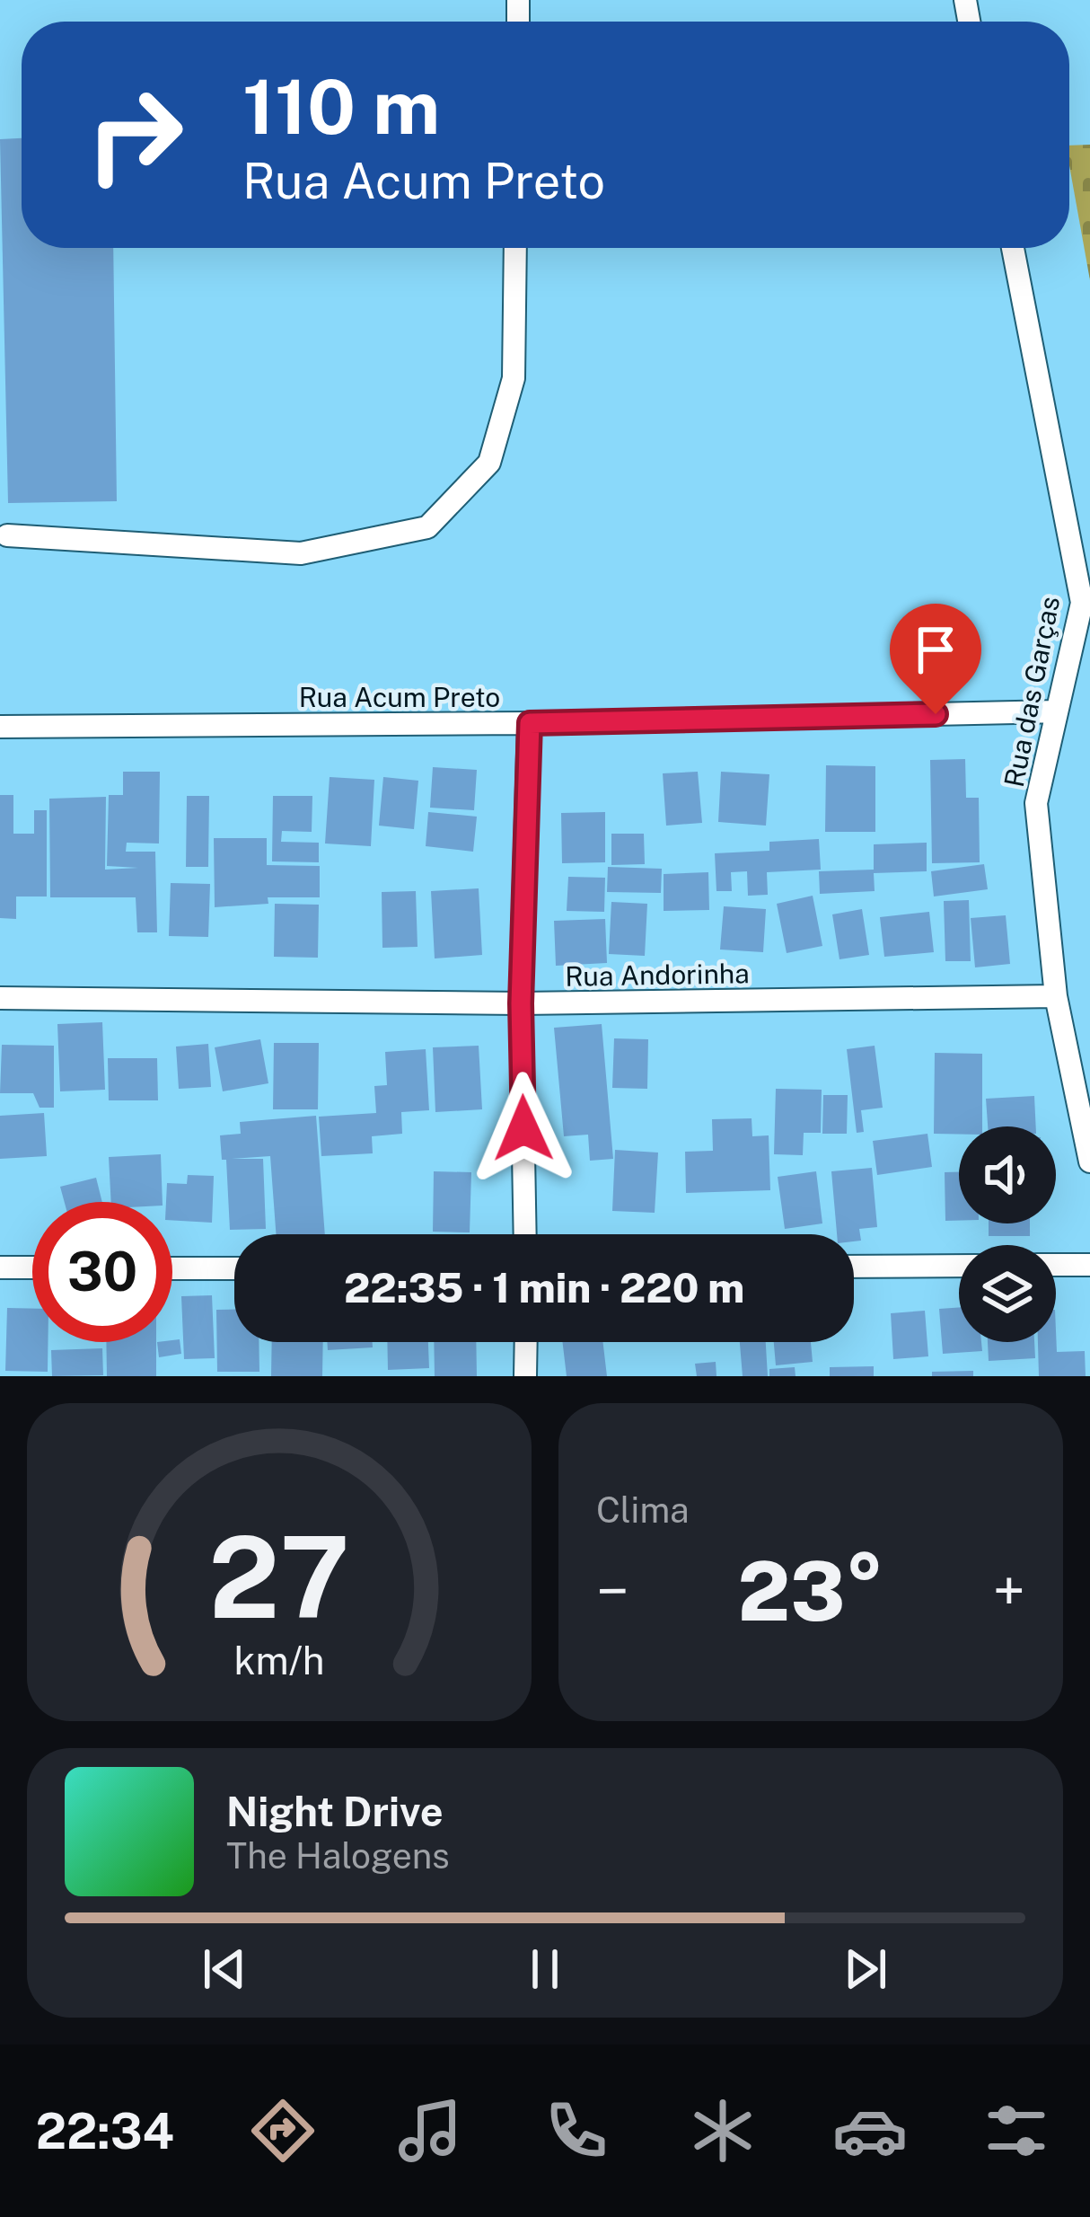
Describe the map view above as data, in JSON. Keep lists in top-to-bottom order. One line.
{"streets":{"street":["Rua das Garças","Rua Acum Preto","Rua Andorinha"]},"crossings":[["Rua das Garças","Rua Acum Preto"],["Rua das Garças","Rua Andorinha"]],"page":{"turn":["110 m","Rua Acum Preto"],"limit":"30","trip":"22:35 · 1 min · 220 m","tile":"Clima","heat":["−","23°","+"],"song":["Night Drive","The Halogens"],"tabs":"22:34","gauge":["27","km/h"]}}
